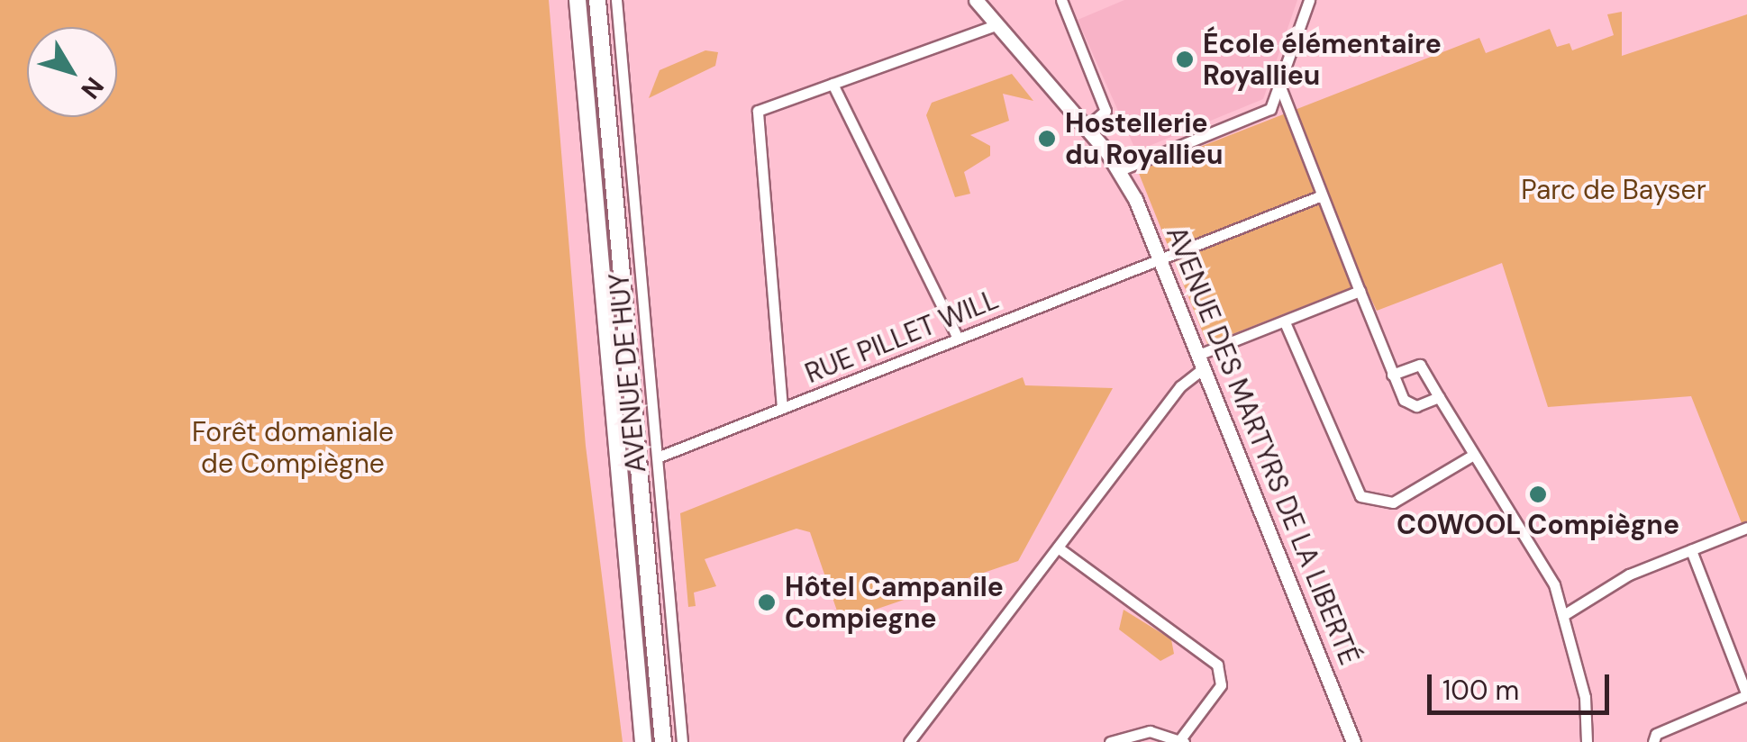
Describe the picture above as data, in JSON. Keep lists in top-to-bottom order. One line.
{"streets":{"street":["RUE PILLET WILL","AVENUE DE HUY","AVENUE DES MARTYRS DE LA LIBERTÉ"]},"crossings":[["RUE PILLET WILL","AVENUE DE HUY"],["RUE PILLET WILL","AVENUE DES MARTYRS DE LA LIBERTÉ"]],"parks":["Parc de Bayser","Forêt domaniale de Compiègne"],"places":["École élémentaire Royallieu","Hostellerie du Royallieu","COWOOL Compiègne","Hôtel Campanile Compiegne"],"scale_bar":"100 m","north":"bottom right"}
